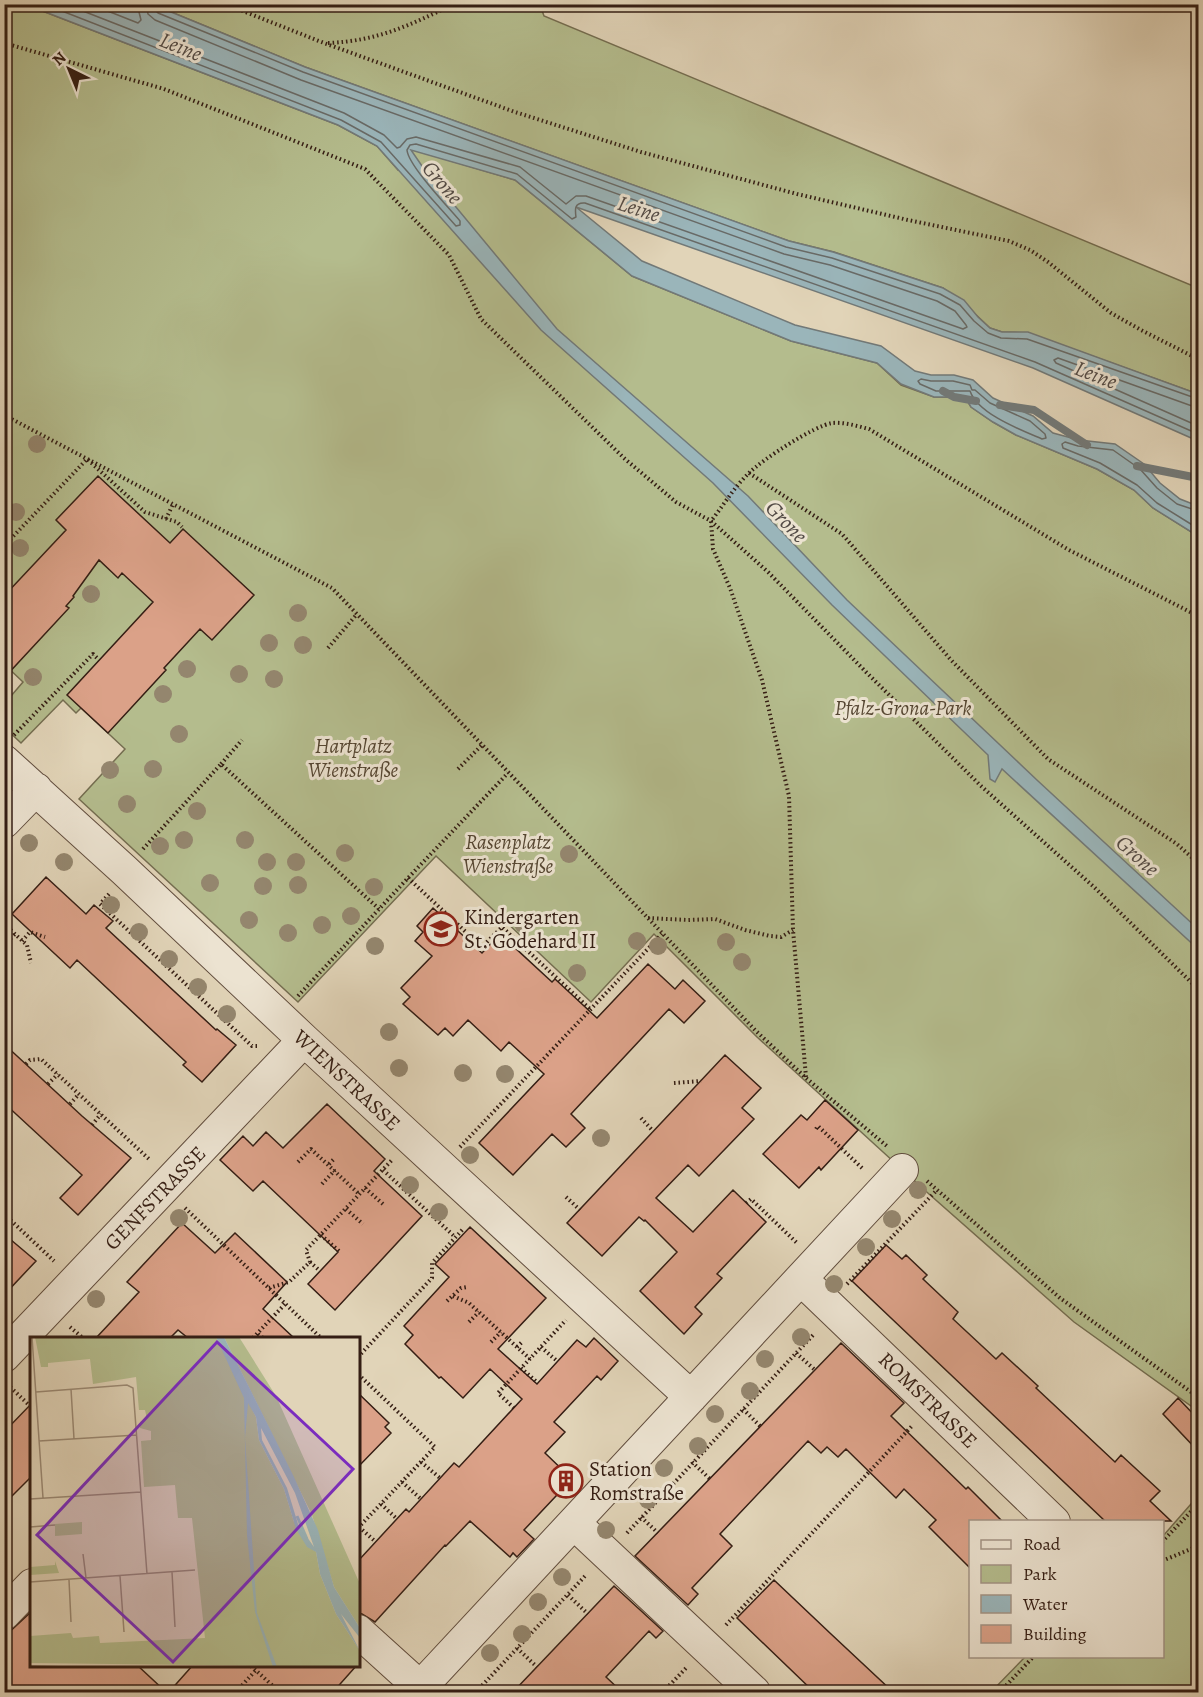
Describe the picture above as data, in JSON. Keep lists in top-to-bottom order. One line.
{"streets":{"street":["WIENSTRASSE","GENFSTRASSE","ROMSTRASSE"]},"crossings":[["WIENSTRASSE","GENFSTRASSE"]],"water":["Leine","Grone"],"parks":["Pfalz-Grona-Park","Hartplatz Wienstraße","Rasenplatz Wienstraße"],"places":{"school or university":["Kindergarten St. Godehard II"],"building":["Station Romstraße"]},"legend":["Road","Park","Water","Building"],"north":"top left"}
